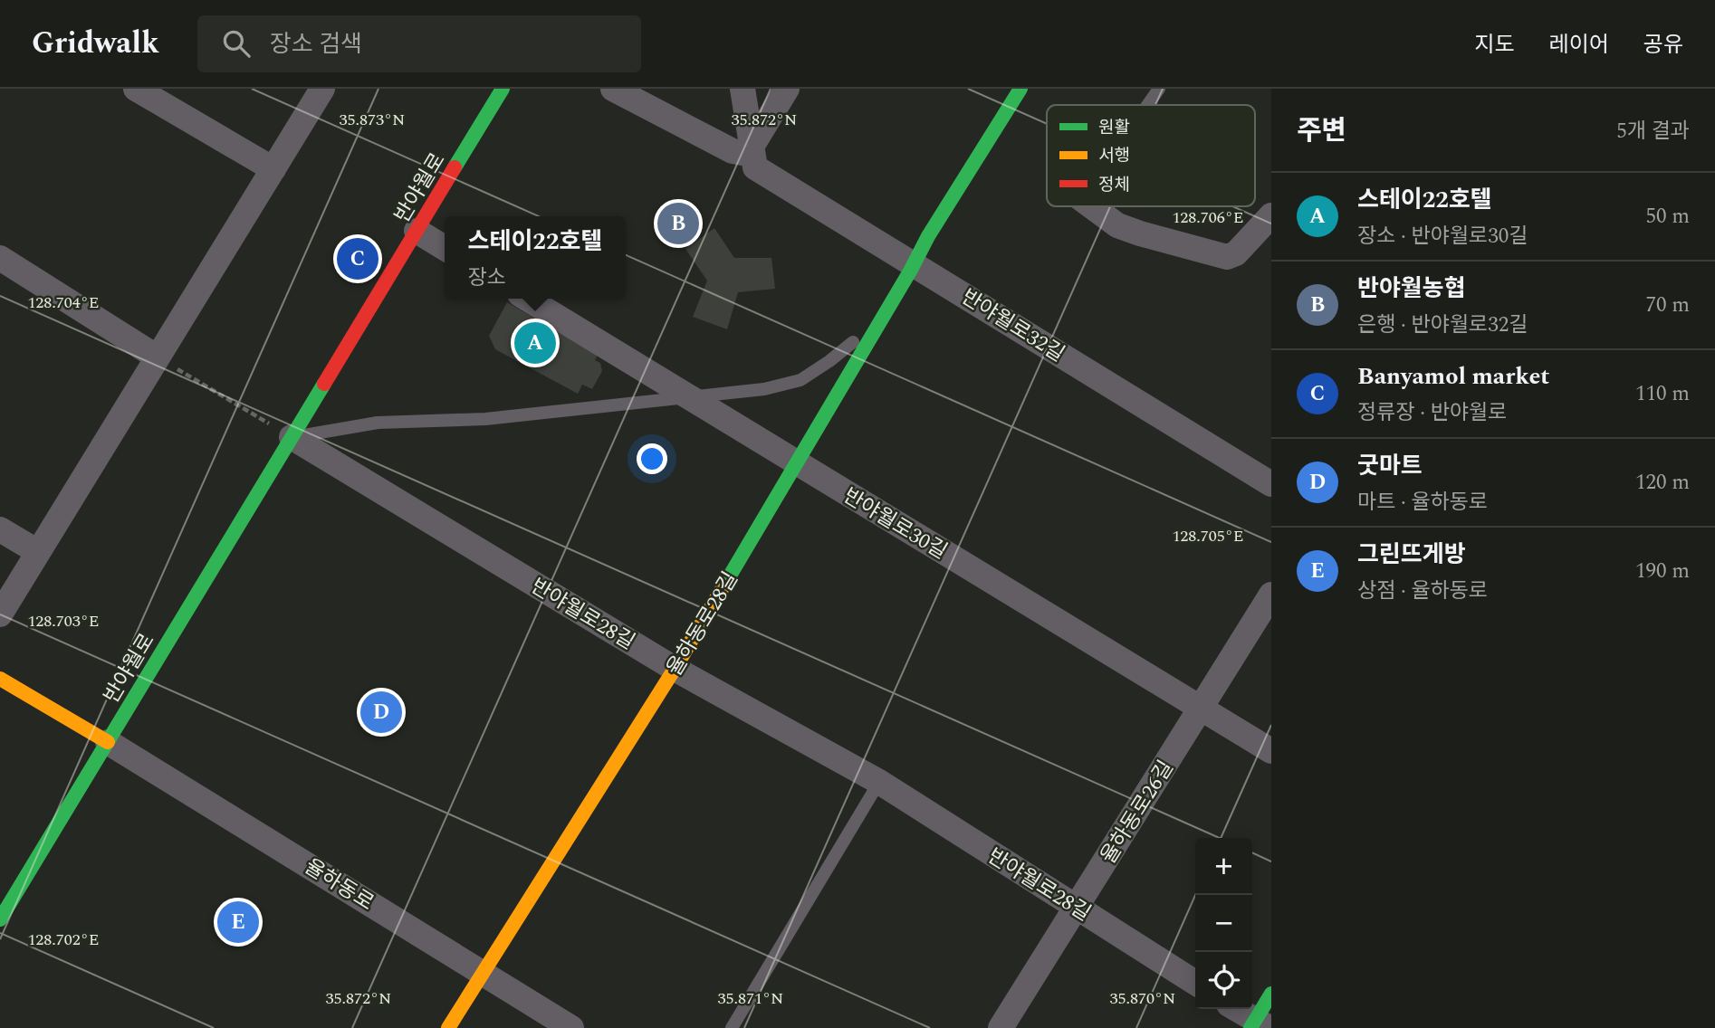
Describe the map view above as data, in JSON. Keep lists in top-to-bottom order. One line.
{"streets":{"street":["반야월로","반야월로32길","반야월로30길","반야월로28길","율하동로28길","율하동로26길","율하동로"]},"crossings":[["반야월로","반야월로28길"],["반야월로","율하동로"],["반야월로32길","율하동로28길"],["반야월로30길","율하동로28길"],["반야월로30길","율하동로26길"],["반야월로28길","율하동로28길"],["반야월로28길","율하동로26길"],["율하동로28길","율하동로"]],"legend":["원활","서행","정체"],"page":{"header":"Gridwalk","search":"장소 검색","nav":["지도","레이어","공유"],"heading":["주변","5개 결과"],"list":[{"mark":"A","name":"스테이22호텔","note":"장소 · 반야월로30길","value":"50 m"},{"mark":"B","name":"반야월농협","note":"은행 · 반야월로32길","value":"70 m"},{"mark":"C","name":"Banyamol market","note":"정류장 · 반야월로","value":"110 m"},{"mark":"D","name":"굿마트","note":"마트 · 율하동로","value":"120 m"},{"mark":"E","name":"그린뜨게방","note":"상점 · 율하동로","value":"190 m"}],"pins":["B","C","A","D","E"],"popup":["스테이22호텔","장소"],"map_buttons":["+","−"]},"coordinates":["35.873°N","35.872°N","128.706°E","128.704°E","128.705°E","128.703°E","128.702°E","35.871°N","35.870°N"]}
